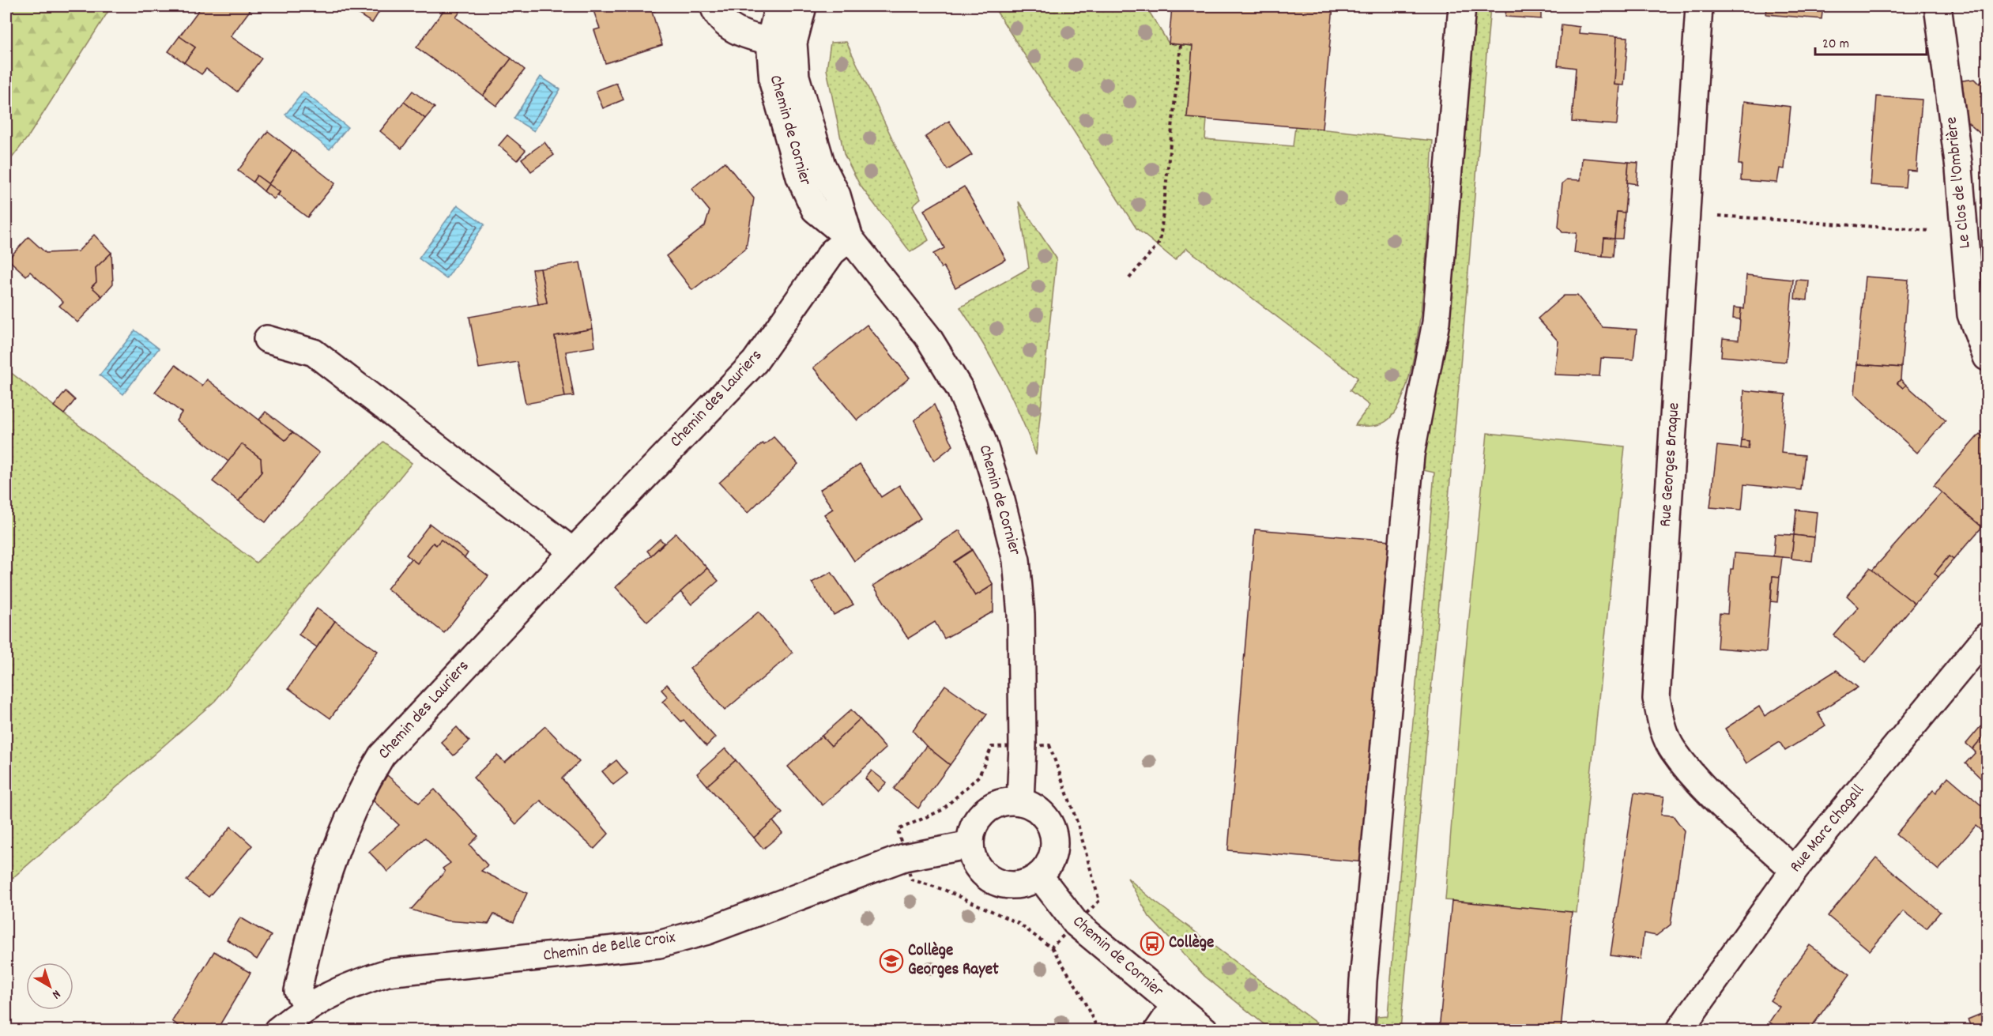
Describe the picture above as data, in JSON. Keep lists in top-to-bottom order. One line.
{"streets":{"street":["Chemin de Cornier","Le Clos de l'Ombrière","Chemin des Lauriers","Rue Georges Braque","Rue Marc Chagall","Chemin de Belle Croix"]},"crossings":[["Chemin de Cornier","Chemin des Lauriers"],["Chemin de Cornier","Chemin de Belle Croix"],["Chemin des Lauriers","Chemin de Belle Croix"],["Rue Georges Braque","Rue Marc Chagall"]],"places":{"bus stop":["Collège"],"school or university":["Collège Georges Rayet"]},"scale_bar":"20 m","north":"bottom right"}
